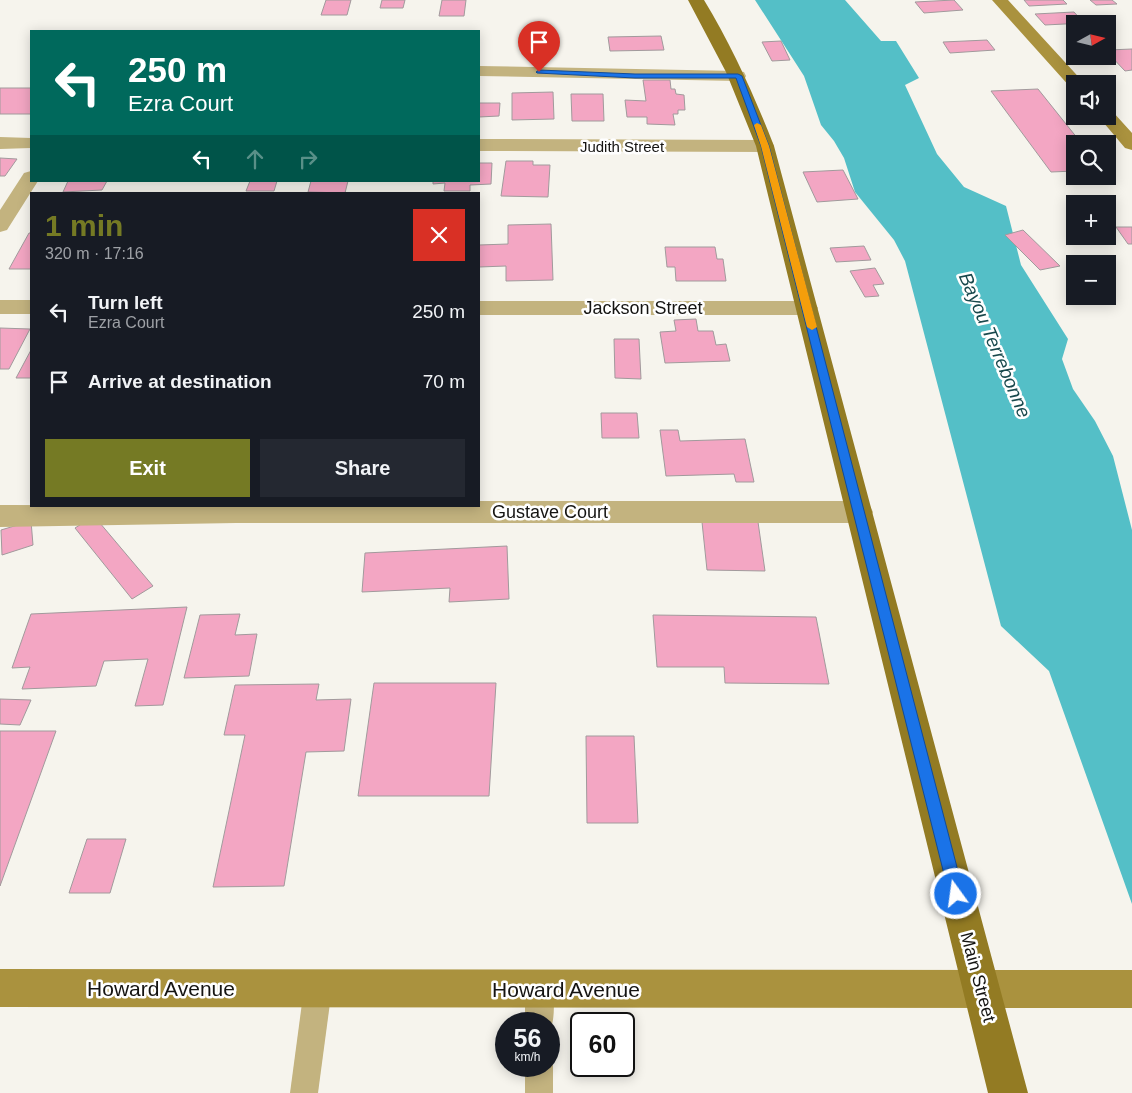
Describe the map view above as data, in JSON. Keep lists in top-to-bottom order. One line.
{"streets":{"main road":["Main Street","Howard Avenue"],"street":["Judith Street","Jackson Street","Gustave Court"]},"crossings":[["Judith Street","Main Street"],["Jackson Street","Main Street"],["Gustave Court","Main Street"],["Main Street","Howard Avenue"]],"water":["Bayou Terrebonne"],"north":"right","page":{"map_buttons":["+","−"],"turn":["250 m","Ezra Court"],"heading":["1 min","320 m · 17:16"],"list":[{"name":"Turn left","note":"Ezra Court","value":"250 m"},{"name":"Arrive at destination","value":"70 m"}],"buttons":["Exit","Share"],"speed":"56 km/h","limit":"60"}}
